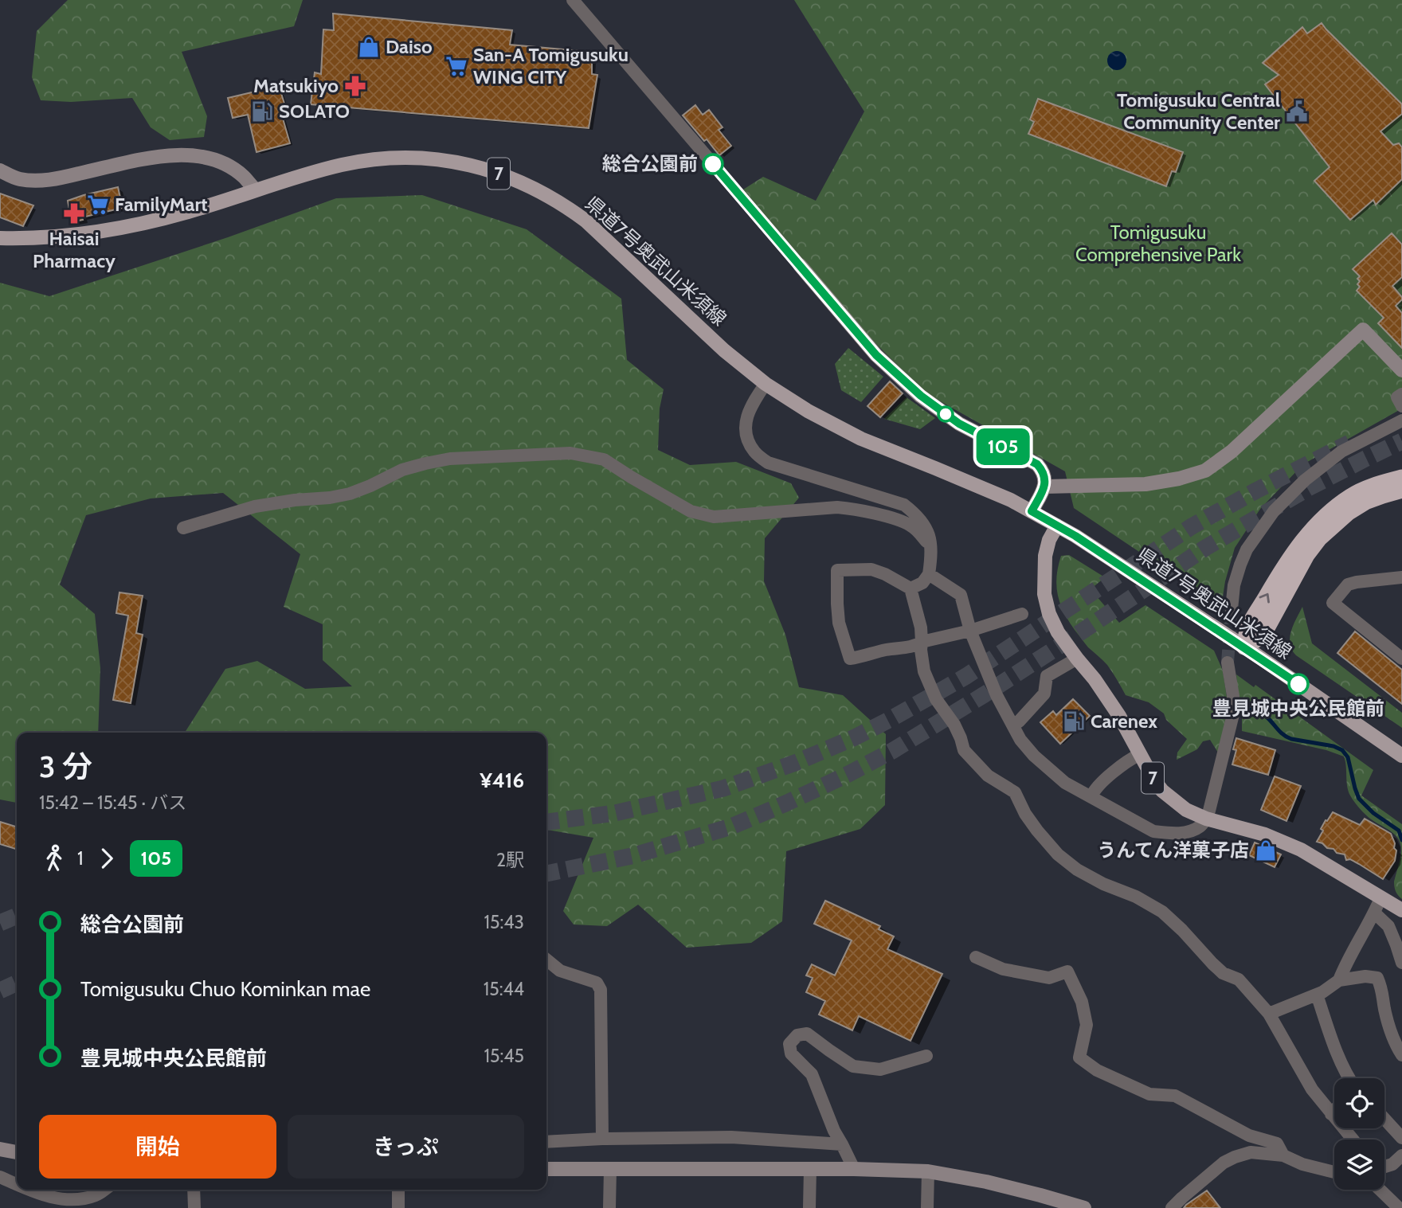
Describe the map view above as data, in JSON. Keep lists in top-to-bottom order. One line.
{"streets":{"main road":["7","県道7号奥武山米須線"]},"crossings":[["7","県道7号奥武山米須線"]],"parks":["Tomigusuku Comprehensive Park"],"places":{"shop":["Daiso","うんてん洋菓子店"],"supermarket":["San-A Tomigusuku WING CITY","FamilyMart"],"pharmacy":["Matsukiyo","Haisai Pharmacy"],"fuel station":["SOLATO","Carenex"],"public building":["Tomigusuku Central Community Center"],"other":["総合公園前","豊見城中央公民館前"]},"lines":["bus line 105"],"page":{"on_map":"105","heading":["3 分","15:42 – 15:45 · バス","¥416"],"legs":["1","105","2駅"],"list":[{"name":"総合公園前","value":"15:43"},{"name":"Tomigusuku Chuo Kominkan mae","value":"15:44"},{"name":"豊見城中央公民館前","value":"15:45"}],"buttons":["開始","きっぷ"]}}
